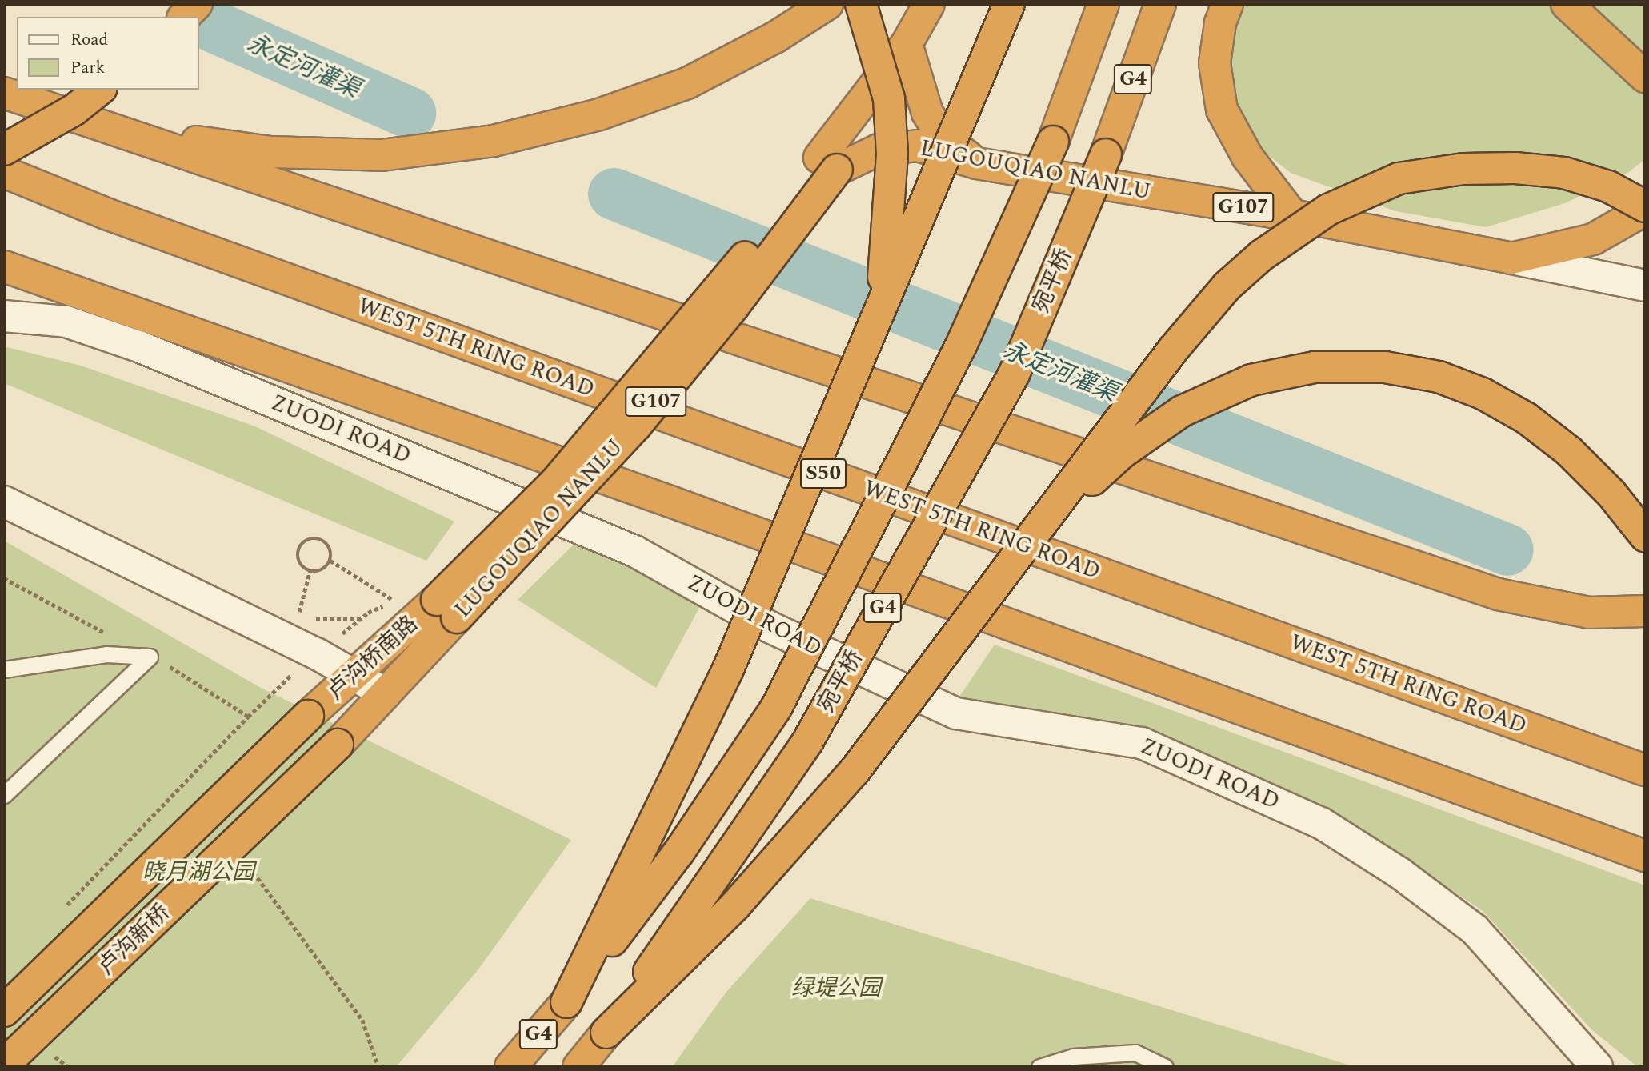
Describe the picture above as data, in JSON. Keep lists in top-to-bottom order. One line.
{"streets":{"highway":["G4","LUGOUQIAO NANLU","G107","宛平桥","WEST 5TH RING ROAD","S50","卢沟桥南路","卢沟新桥"],"main road":["ZUODI ROAD"]},"crossings":[["G4","宛平桥"],["LUGOUQIAO NANLU","卢沟桥南路"],["卢沟桥南路","卢沟新桥"]],"water":["永定河灌渠"],"parks":["晓月湖公园","绿堤公园"],"legend":["Road","Park"]}
